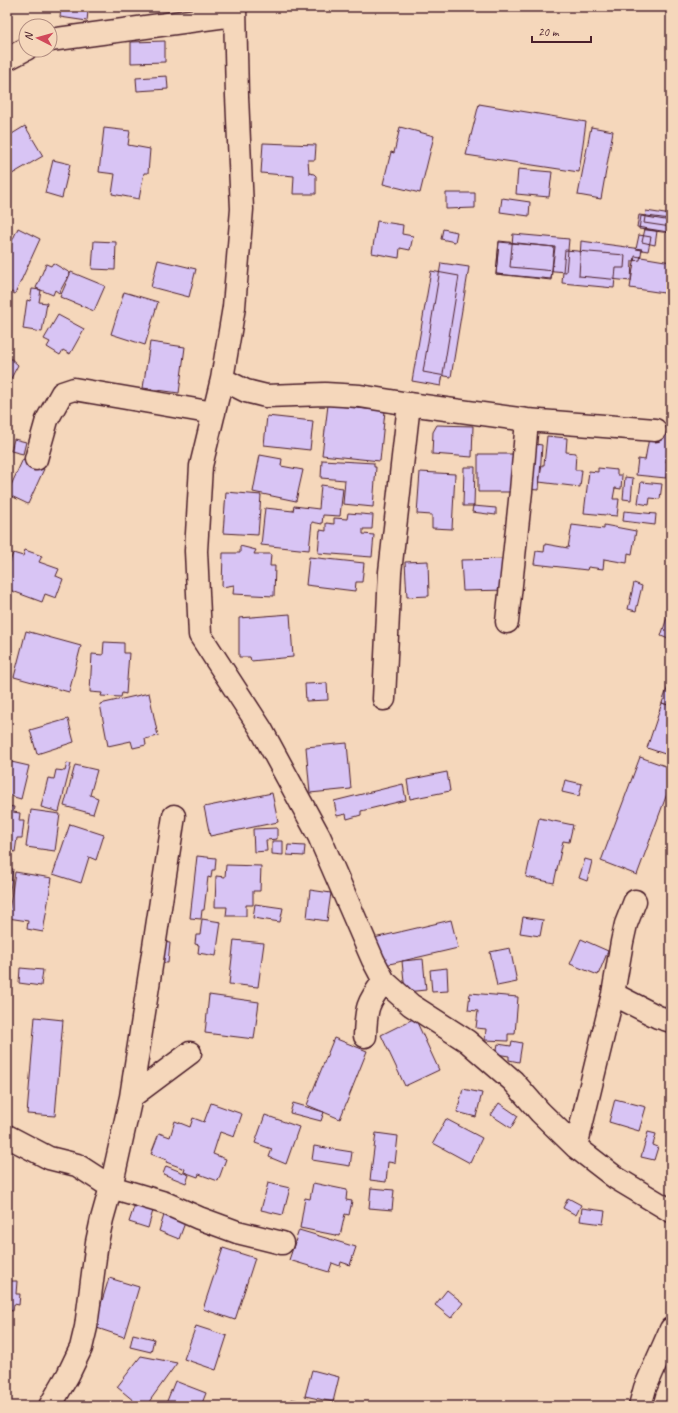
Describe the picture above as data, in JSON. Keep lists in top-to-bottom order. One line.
{"scale_bar":"20 m","north":"left"}
